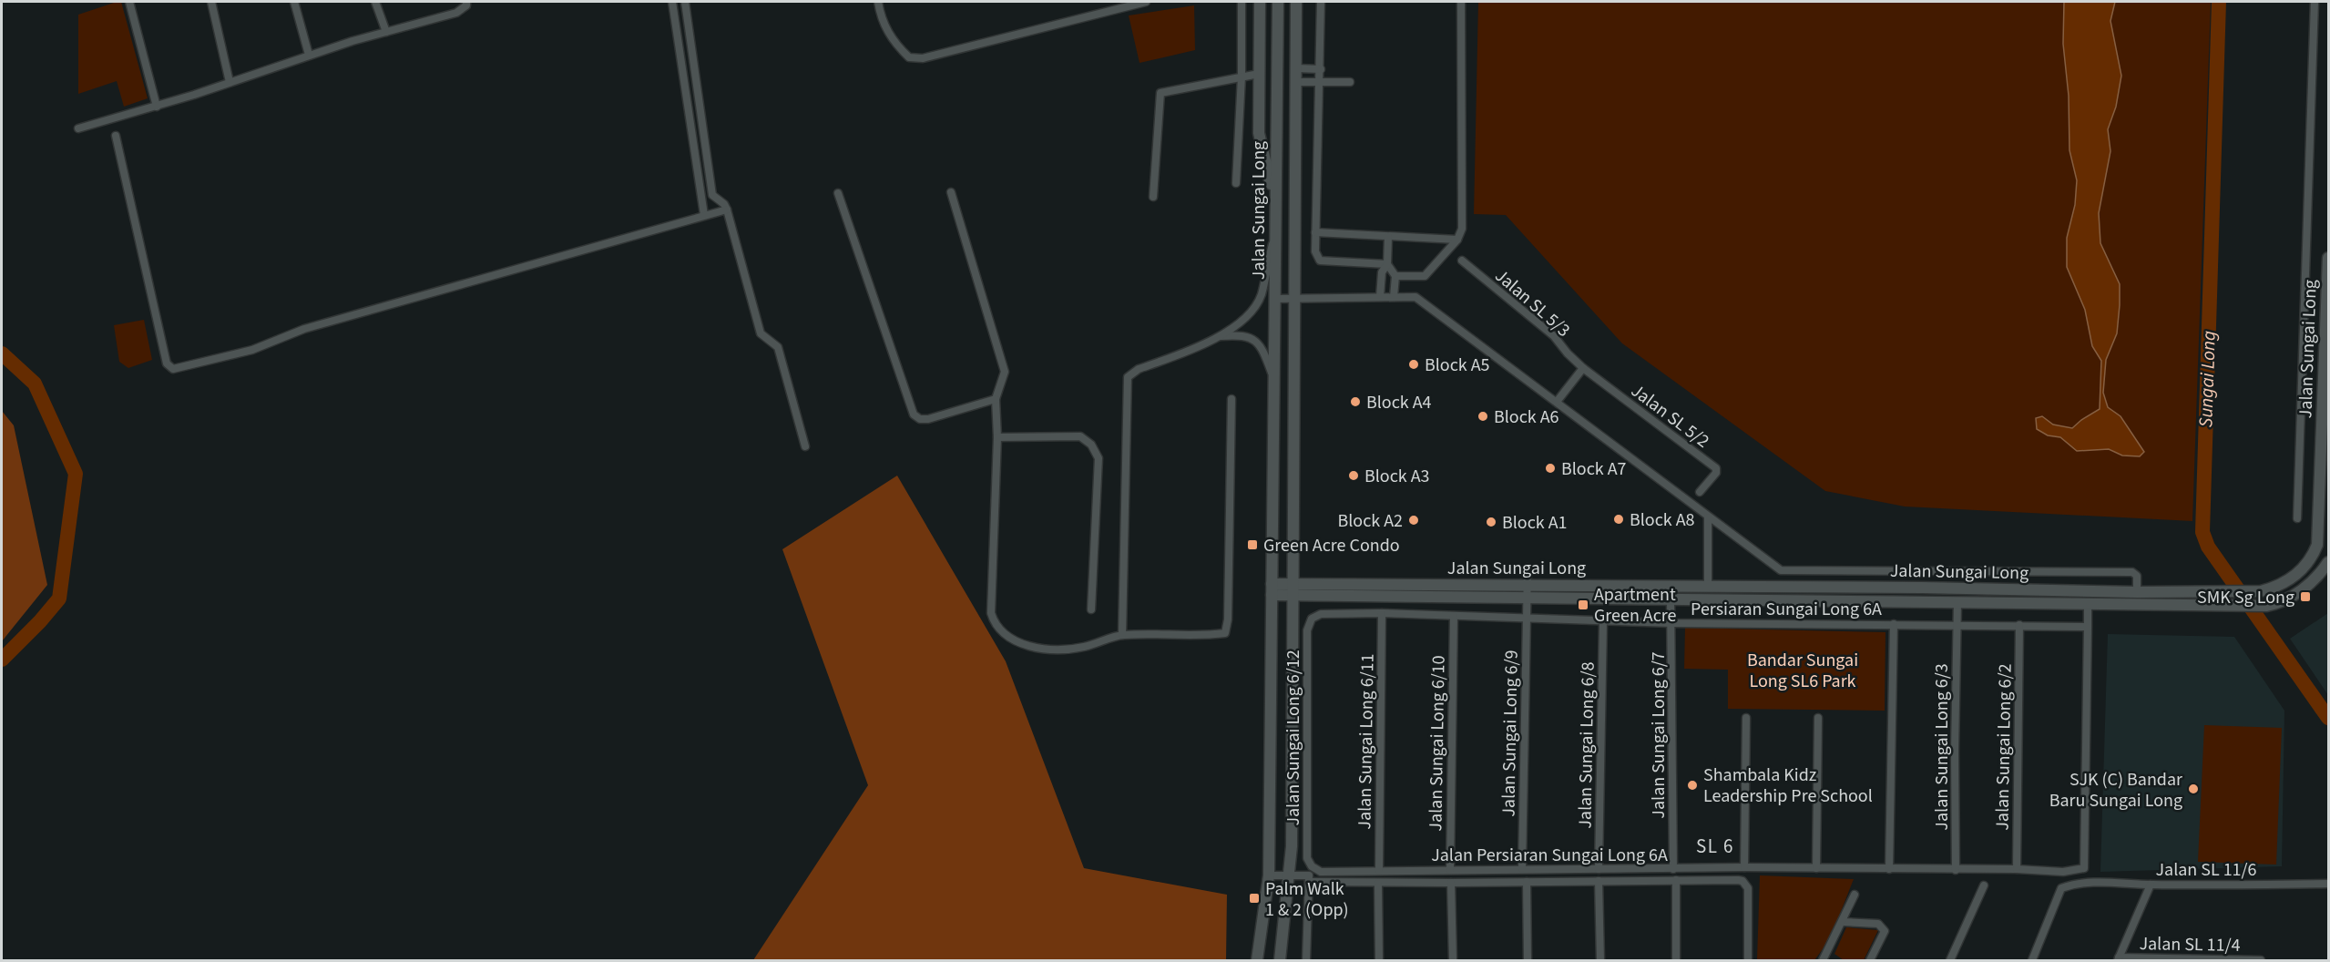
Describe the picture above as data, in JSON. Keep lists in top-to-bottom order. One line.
{"streets":{"street":["Jalan Sungai Long","Jalan SL 5/3","Jalan SL 5/2","Persiaran Sungai Long 6A","Jalan Sungai Long 6/9","Jalan Sungai Long 6/7","Jalan Sungai Long 6/12","Jalan Sungai Long 6/11","Jalan Sungai Long 6/10","Jalan Sungai Long 6/8","Jalan Sungai Long 6/3","Jalan Sungai Long 6/2","Jalan Persiaran Sungai Long 6A","Jalan SL 11/6","Jalan SL 11/4"]},"crossings":[["Jalan Sungai Long","Jalan Sungai Long 6/9"],["Jalan Sungai Long","Jalan Sungai Long 6/7"],["Jalan Sungai Long","Jalan Sungai Long 6/3"],["Jalan SL 5/3","Jalan SL 5/2"],["Persiaran Sungai Long 6A","Jalan Sungai Long 6/9"],["Persiaran Sungai Long 6A","Jalan Sungai Long 6/7"],["Persiaran Sungai Long 6A","Jalan Sungai Long 6/12"],["Persiaran Sungai Long 6A","Jalan Sungai Long 6/11"],["Persiaran Sungai Long 6A","Jalan Sungai Long 6/10"],["Persiaran Sungai Long 6A","Jalan Sungai Long 6/8"],["Persiaran Sungai Long 6A","Jalan Sungai Long 6/3"],["Persiaran Sungai Long 6A","Jalan Sungai Long 6/2"],["Persiaran Sungai Long 6A","Jalan Persiaran Sungai Long 6A"],["Jalan Sungai Long 6/9","Jalan Persiaran Sungai Long 6A"],["Jalan Sungai Long 6/7","Jalan Persiaran Sungai Long 6A"],["Jalan Sungai Long 6/12","Jalan Persiaran Sungai Long 6A"],["Jalan Sungai Long 6/11","Jalan Persiaran Sungai Long 6A"],["Jalan Sungai Long 6/10","Jalan Persiaran Sungai Long 6A"],["Jalan Sungai Long 6/8","Jalan Persiaran Sungai Long 6A"],["Jalan Sungai Long 6/3","Jalan Persiaran Sungai Long 6A"],["Jalan Sungai Long 6/2","Jalan Persiaran Sungai Long 6A"]],"districts":["SL 6"],"water":["Sungai Long"],"parks":["Bandar Sungai Long SL6 Park"],"places":{"other":["Block A5","Block A4","Block A6","Block A7","Block A3","Block A8","Block A2","Block A1","Shambala Kidz Leadership Pre School","SJK (C) Bandar Baru Sungai Long"],"transit":["Green Acre Condo","SMK Sg Long","Apartment Green Acre","Palm Walk 1 & 2 (Opp)"]}}
